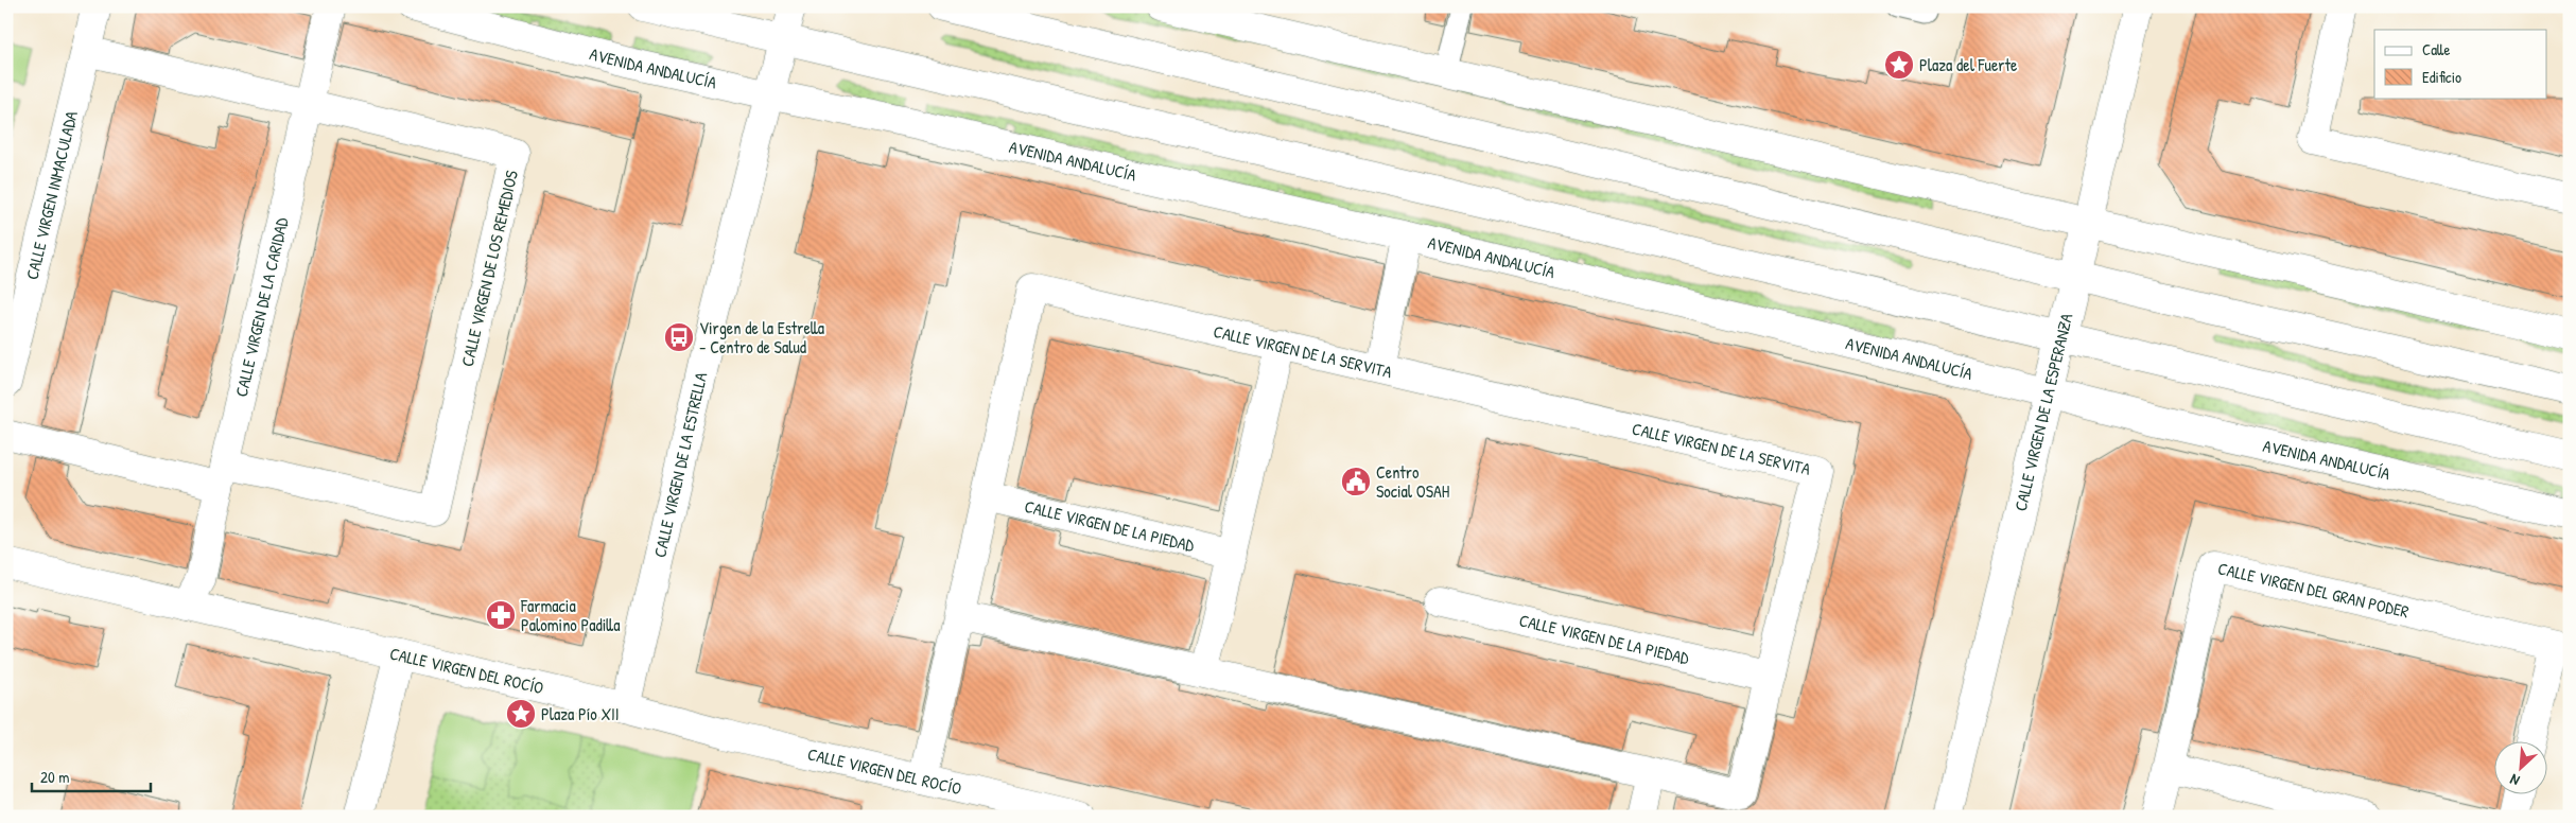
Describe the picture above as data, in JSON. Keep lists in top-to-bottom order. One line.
{"streets":{"street":["AVENIDA ANDALUCÍA","CALLE VIRGEN INMACULADA","CALLE VIRGEN DE LOS REMEDIOS","CALLE VIRGEN DE LA CARIDAD","CALLE VIRGEN DE LA SERVITA","CALLE VIRGEN DE LA ESPERANZA","CALLE VIRGEN DE LA ESTRELLA","CALLE VIRGEN DE LA PIEDAD","CALLE VIRGEN DEL GRAN PODER","CALLE VIRGEN DEL ROCÍO"]},"crossings":[["AVENIDA ANDALUCÍA","CALLE VIRGEN DE LA ESPERANZA"],["AVENIDA ANDALUCÍA","CALLE VIRGEN DE LA ESTRELLA"],["CALLE VIRGEN INMACULADA","CALLE VIRGEN DE LOS REMEDIOS"],["CALLE VIRGEN DE LOS REMEDIOS","CALLE VIRGEN DE LA CARIDAD"],["CALLE VIRGEN DE LA CARIDAD","CALLE VIRGEN DEL ROCÍO"],["CALLE VIRGEN DE LA SERVITA","CALLE VIRGEN DE LA PIEDAD"],["CALLE VIRGEN DE LA SERVITA","CALLE VIRGEN DEL ROCÍO"],["CALLE VIRGEN DE LA ESTRELLA","CALLE VIRGEN DEL ROCÍO"]],"places":{"place":["Plaza del Fuerte","Plaza Pío XII"],"bus stop":["Virgen de la Estrella - Centro de Salud"],"public building":["Centro Social OSAH"],"pharmacy":["Farmacia Palomino Padilla"]},"legend":["Calle","Edificio"],"scale_bar":"20 m","north":"bottom left"}
